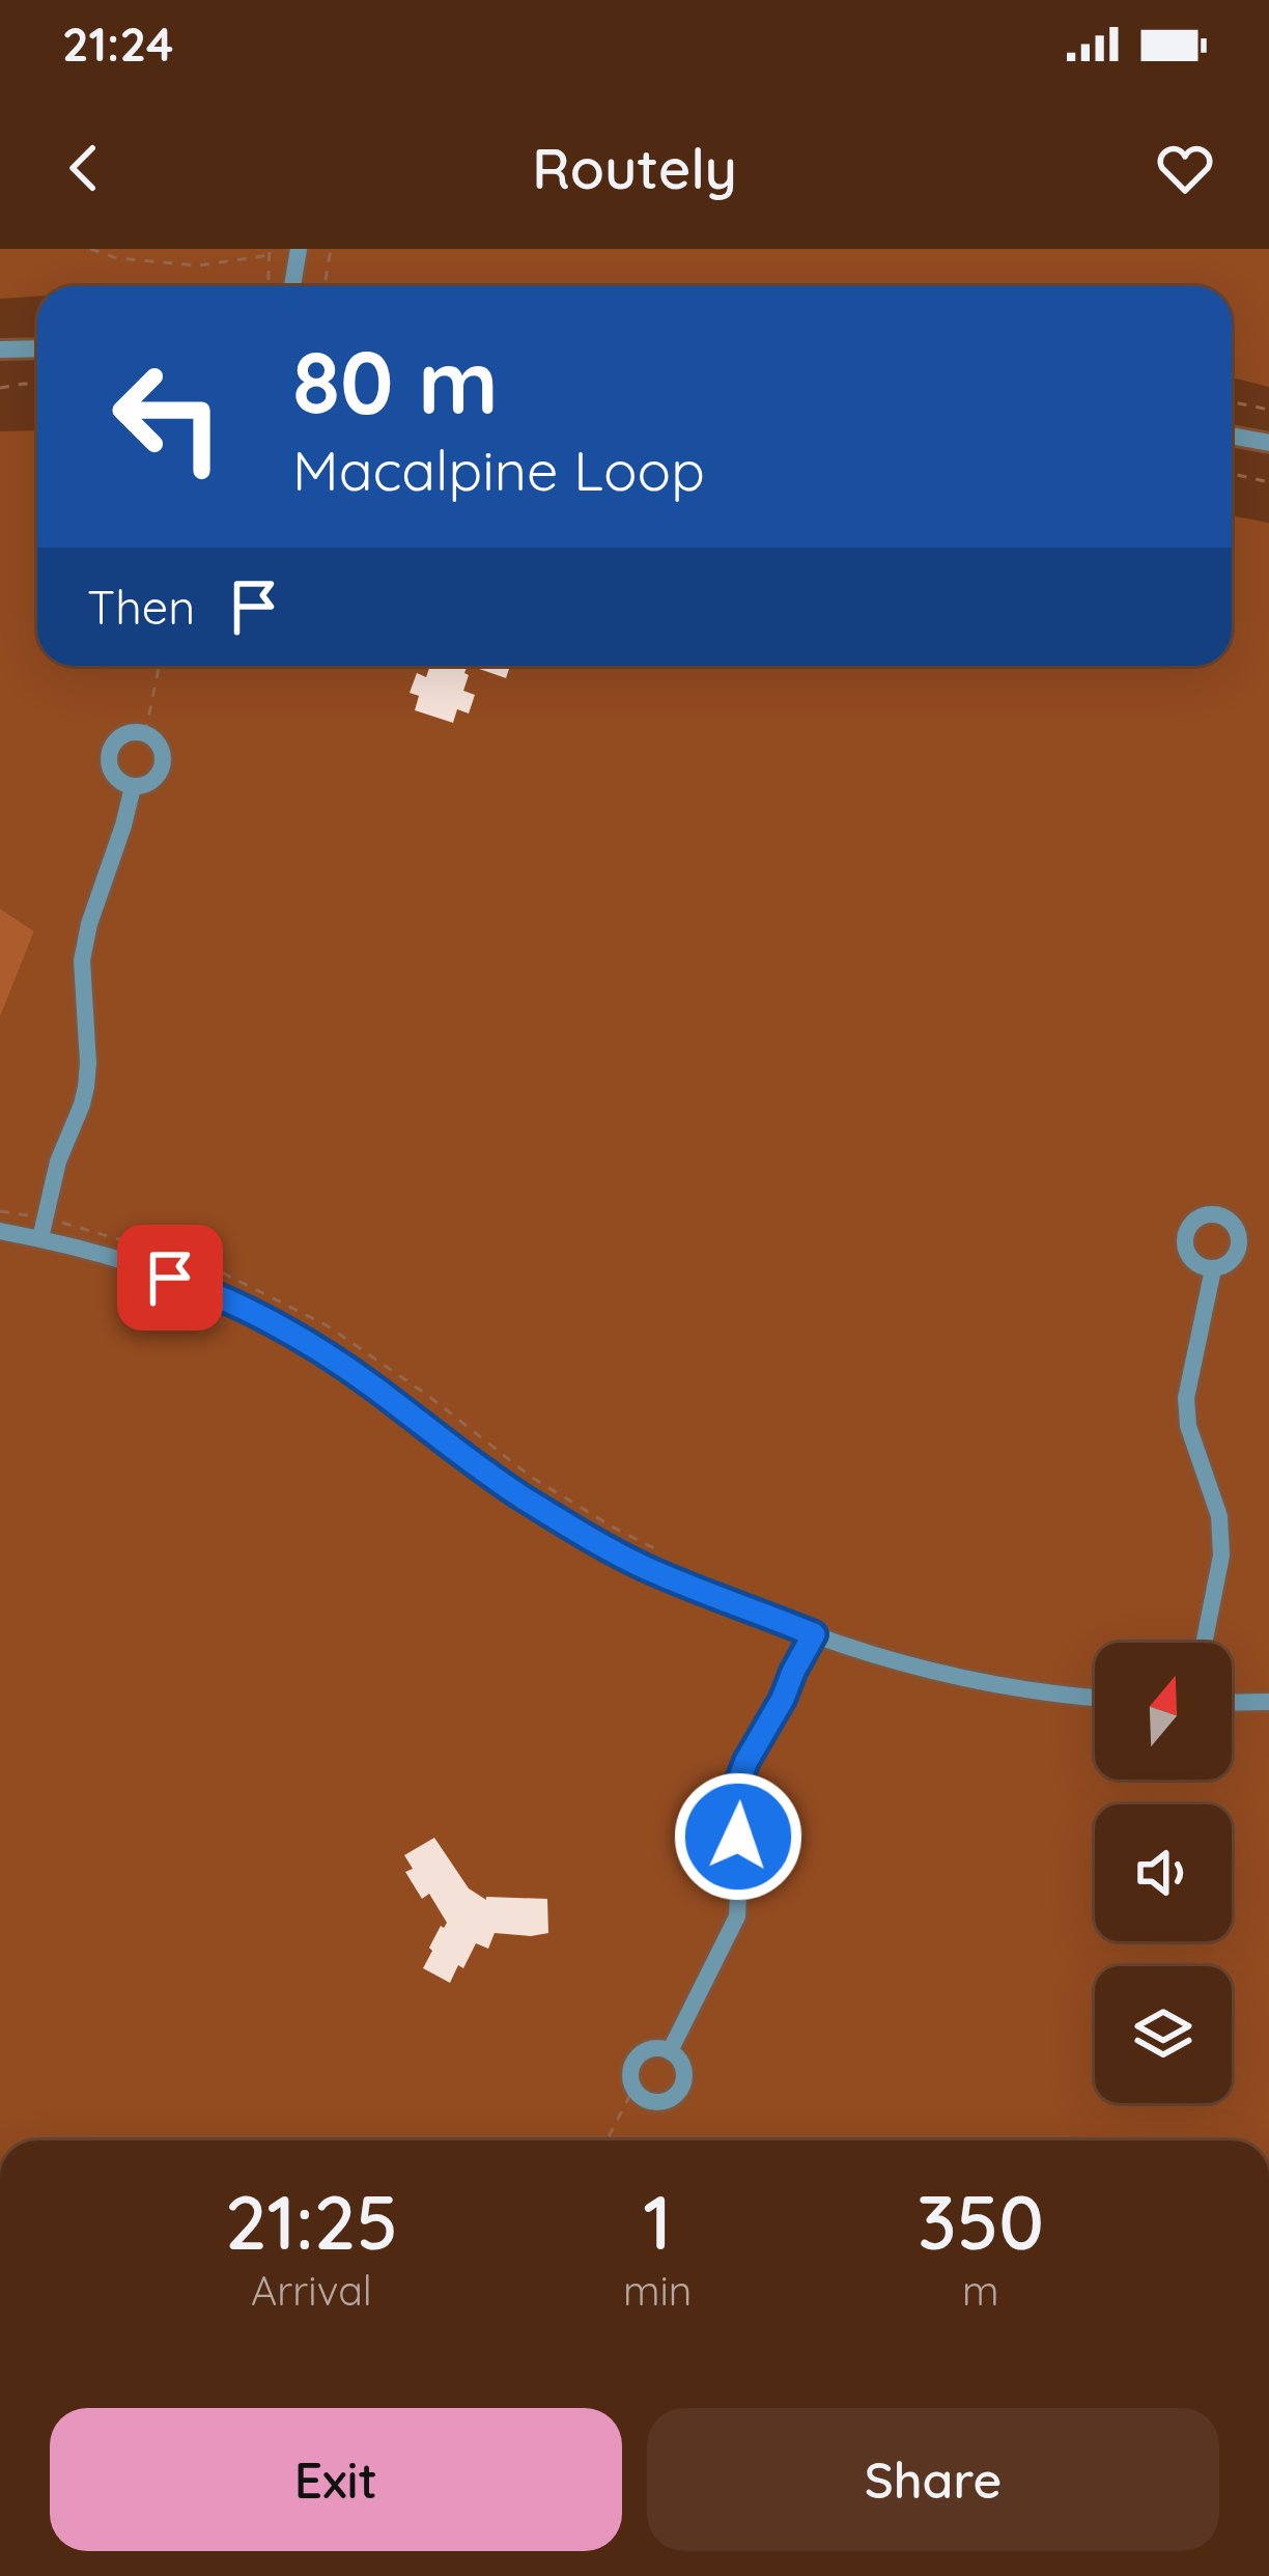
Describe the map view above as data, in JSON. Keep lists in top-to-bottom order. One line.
{"north":"top","page":{"status":"21:24","header":"Routely","turn":["80 m","Macalpine Loop"],"then":"Then","eta":["21:25","Arrival","1","min","350","m"],"buttons":["Exit","Share"]}}
